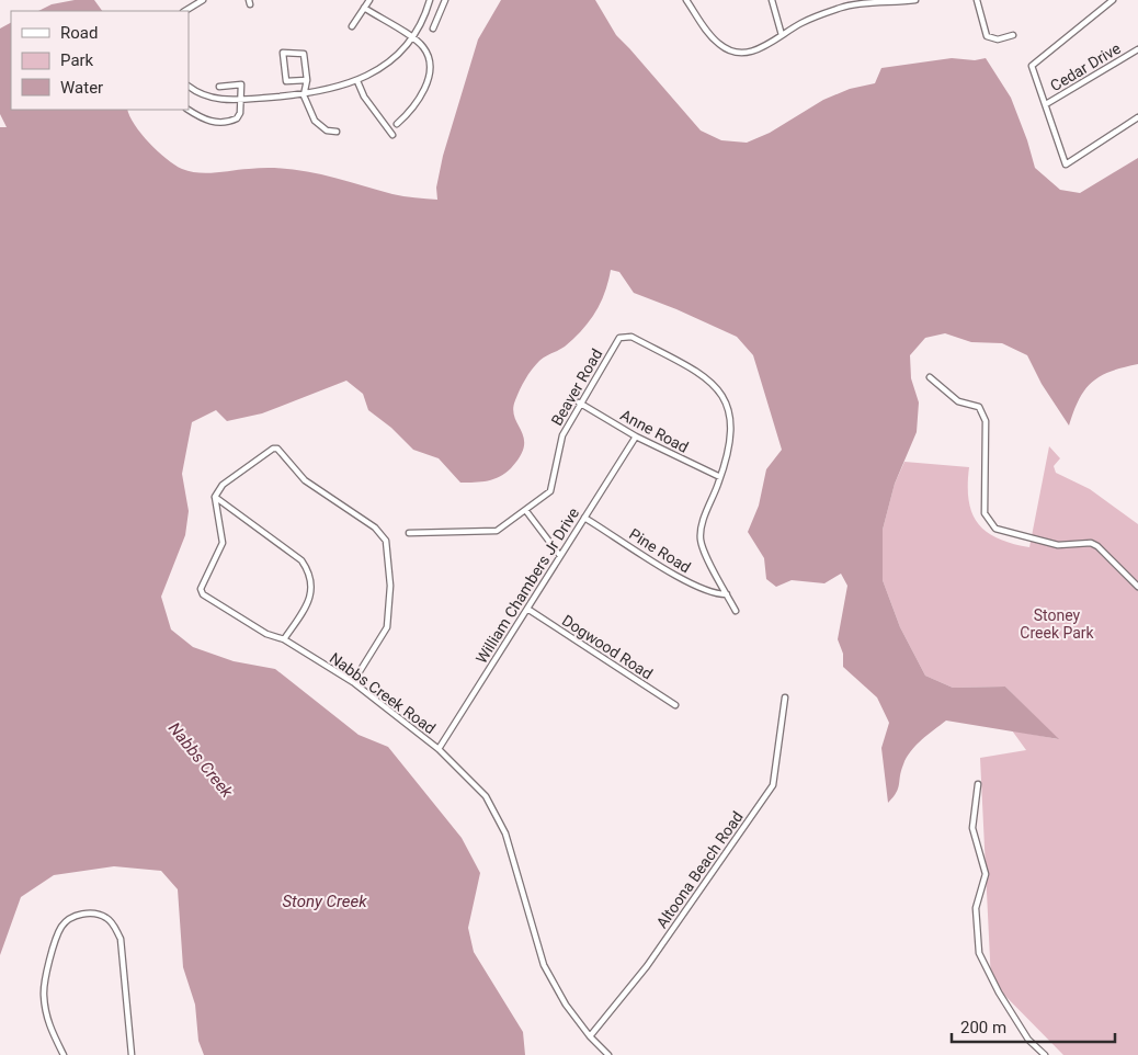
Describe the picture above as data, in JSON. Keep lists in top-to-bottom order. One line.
{"streets":{"street":["Cedar Drive","Beaver Road","Anne Road","Pine Road","William Chambers Jr Drive","Dogwood Road","Nabbs Creek Road","Altoona Beach Road"]},"crossings":[["Beaver Road","Anne Road"],["Anne Road","William Chambers Jr Drive"],["Pine Road","William Chambers Jr Drive"],["William Chambers Jr Drive","Dogwood Road"],["William Chambers Jr Drive","Nabbs Creek Road"],["Nabbs Creek Road","Altoona Beach Road"]],"water":["Nabbs Creek","Stony Creek"],"parks":["Stoney Creek Park"],"legend":["Road","Park","Water"],"scale_bar":"200 m"}
